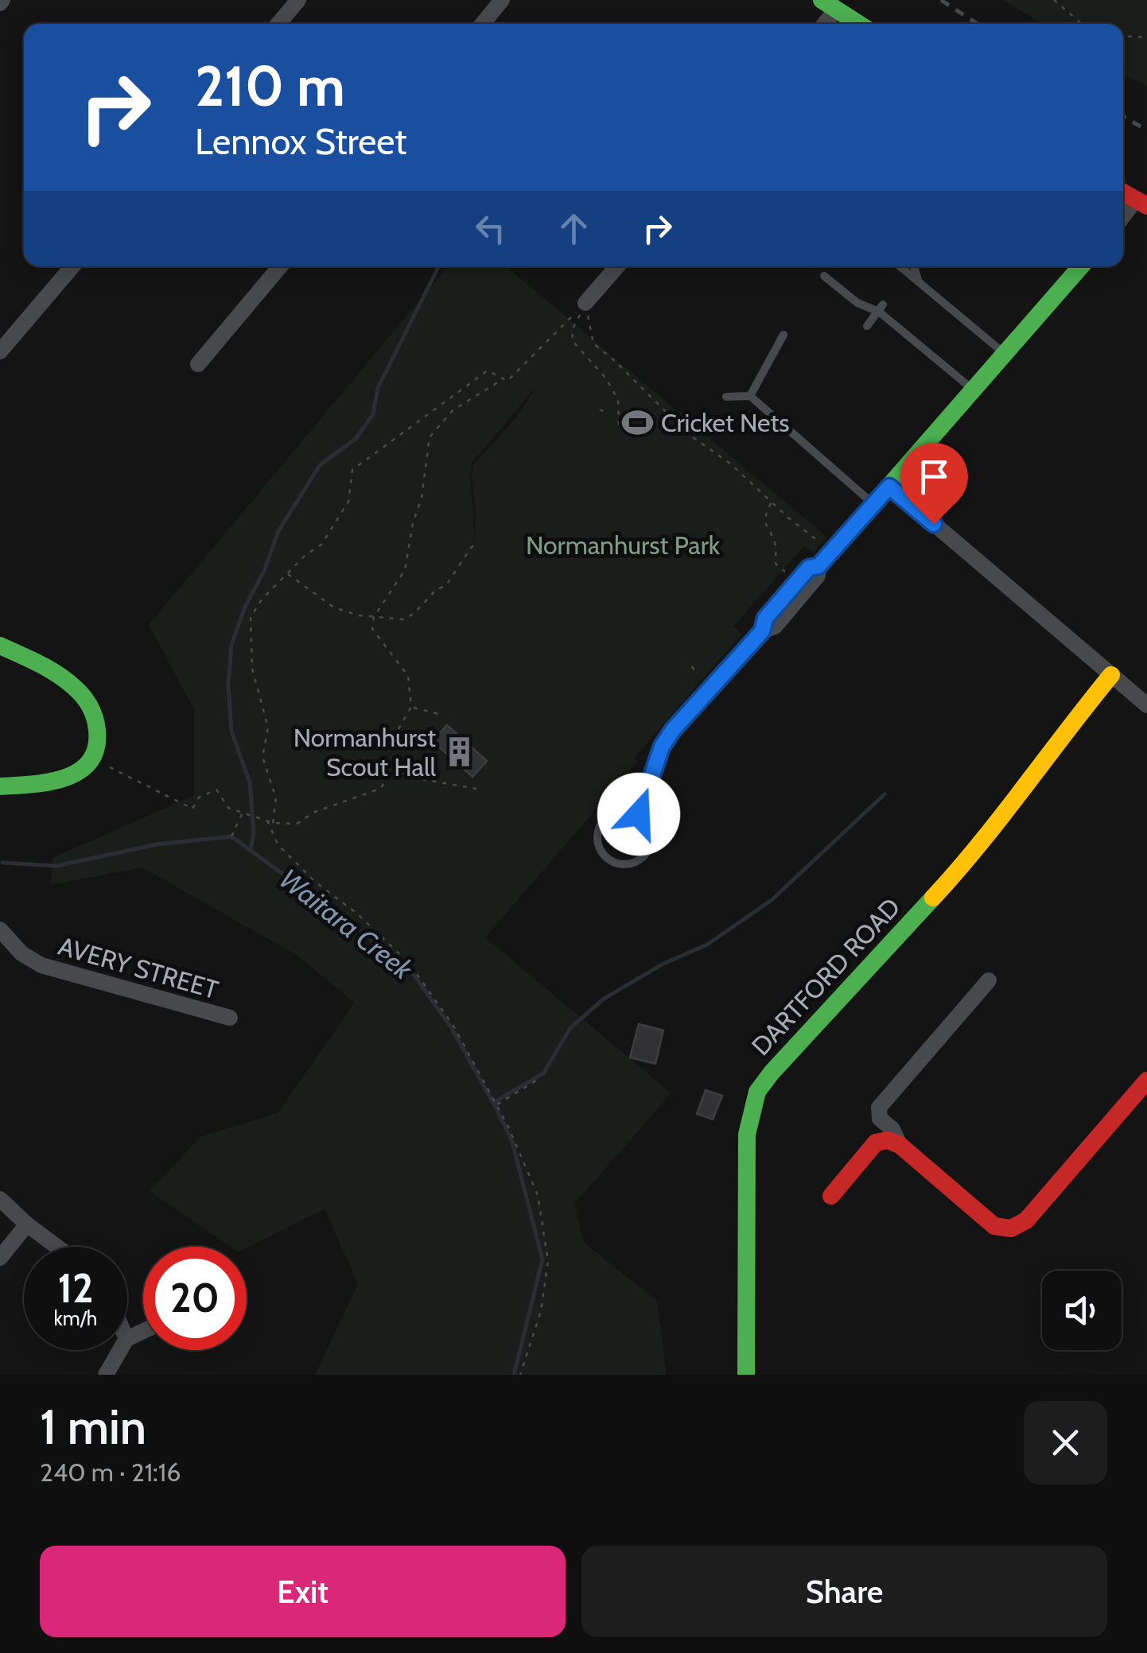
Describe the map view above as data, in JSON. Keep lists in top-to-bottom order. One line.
{"streets":{"street":["AVERY STREET","DARTFORD ROAD"]},"water":["Waitara Creek"],"parks":["Normanhurst Park"],"places":{"sports":["Cricket Nets"],"building":["Normanhurst Scout Hall"]},"page":{"turn":["210 m","Lennox Street"],"speed":"12 km/h","limit":"20","heading":["1 min","240 m · 21:16"],"buttons":["Exit","Share"]}}
